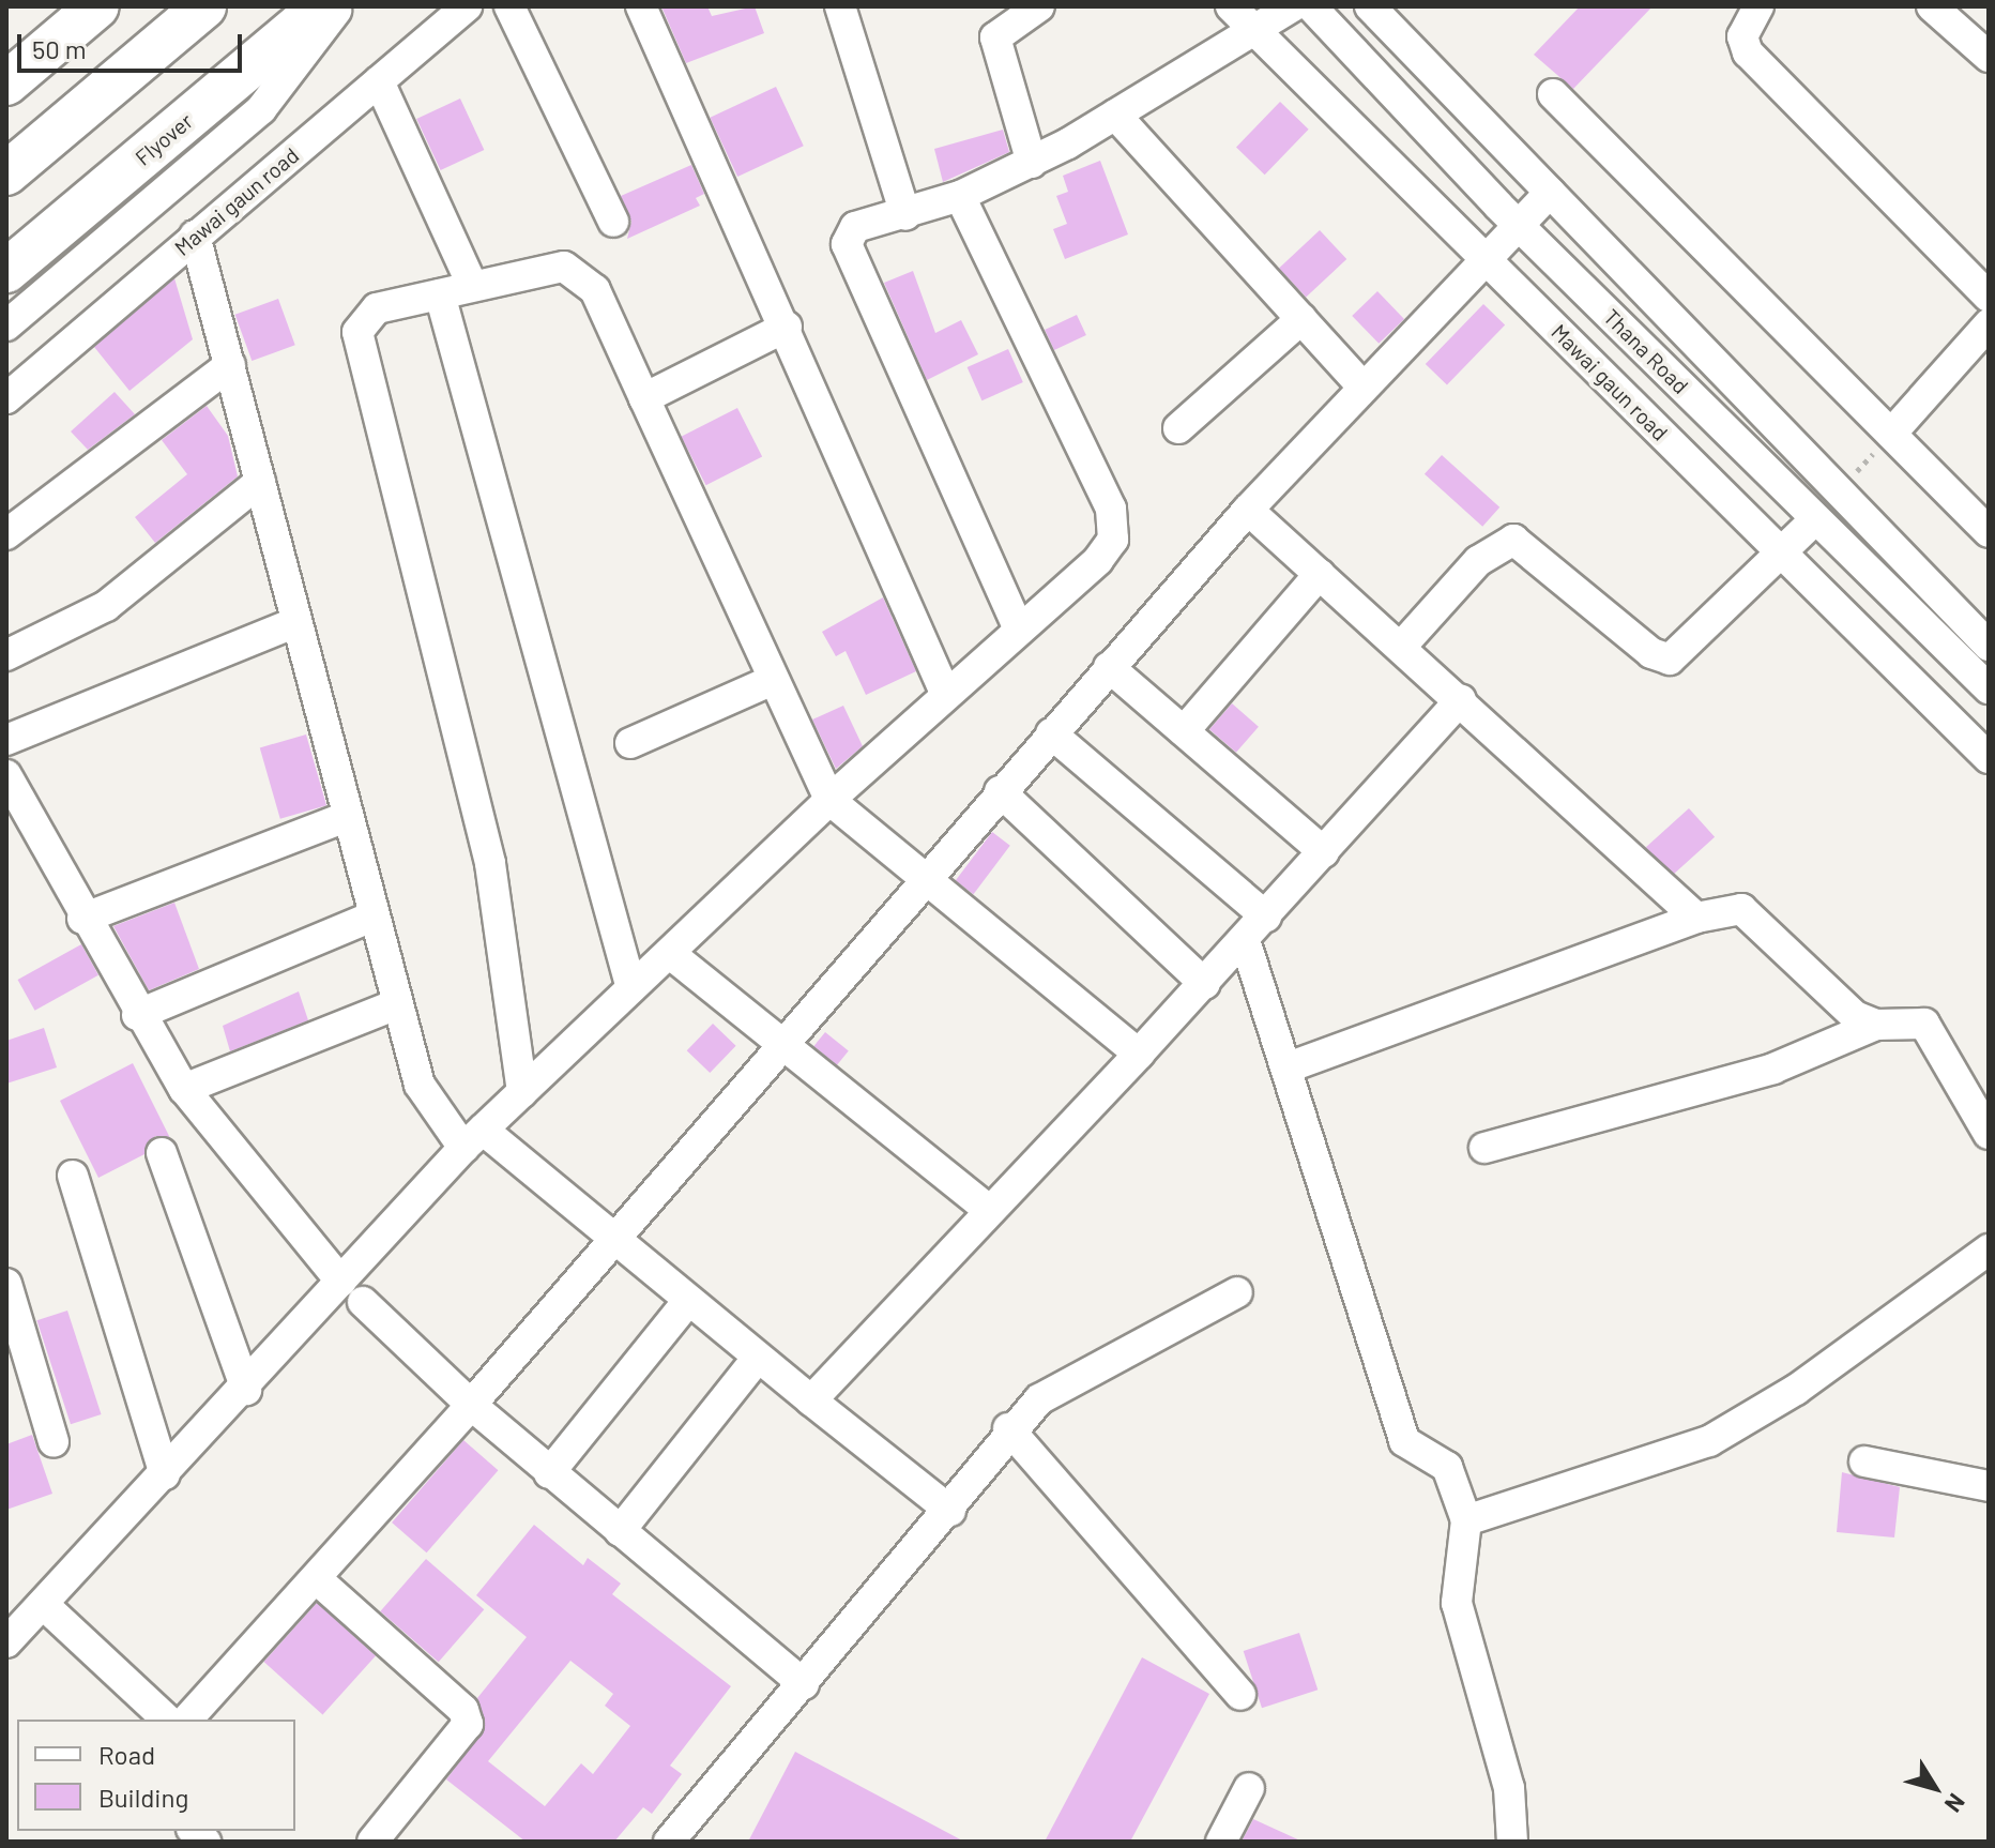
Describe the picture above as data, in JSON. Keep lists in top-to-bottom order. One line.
{"streets":{"highway":["Flyover"],"street":["Mawai gaun road","Thana Road"]},"legend":["Road","Building"],"scale_bar":"50 m","north":"bottom right"}
